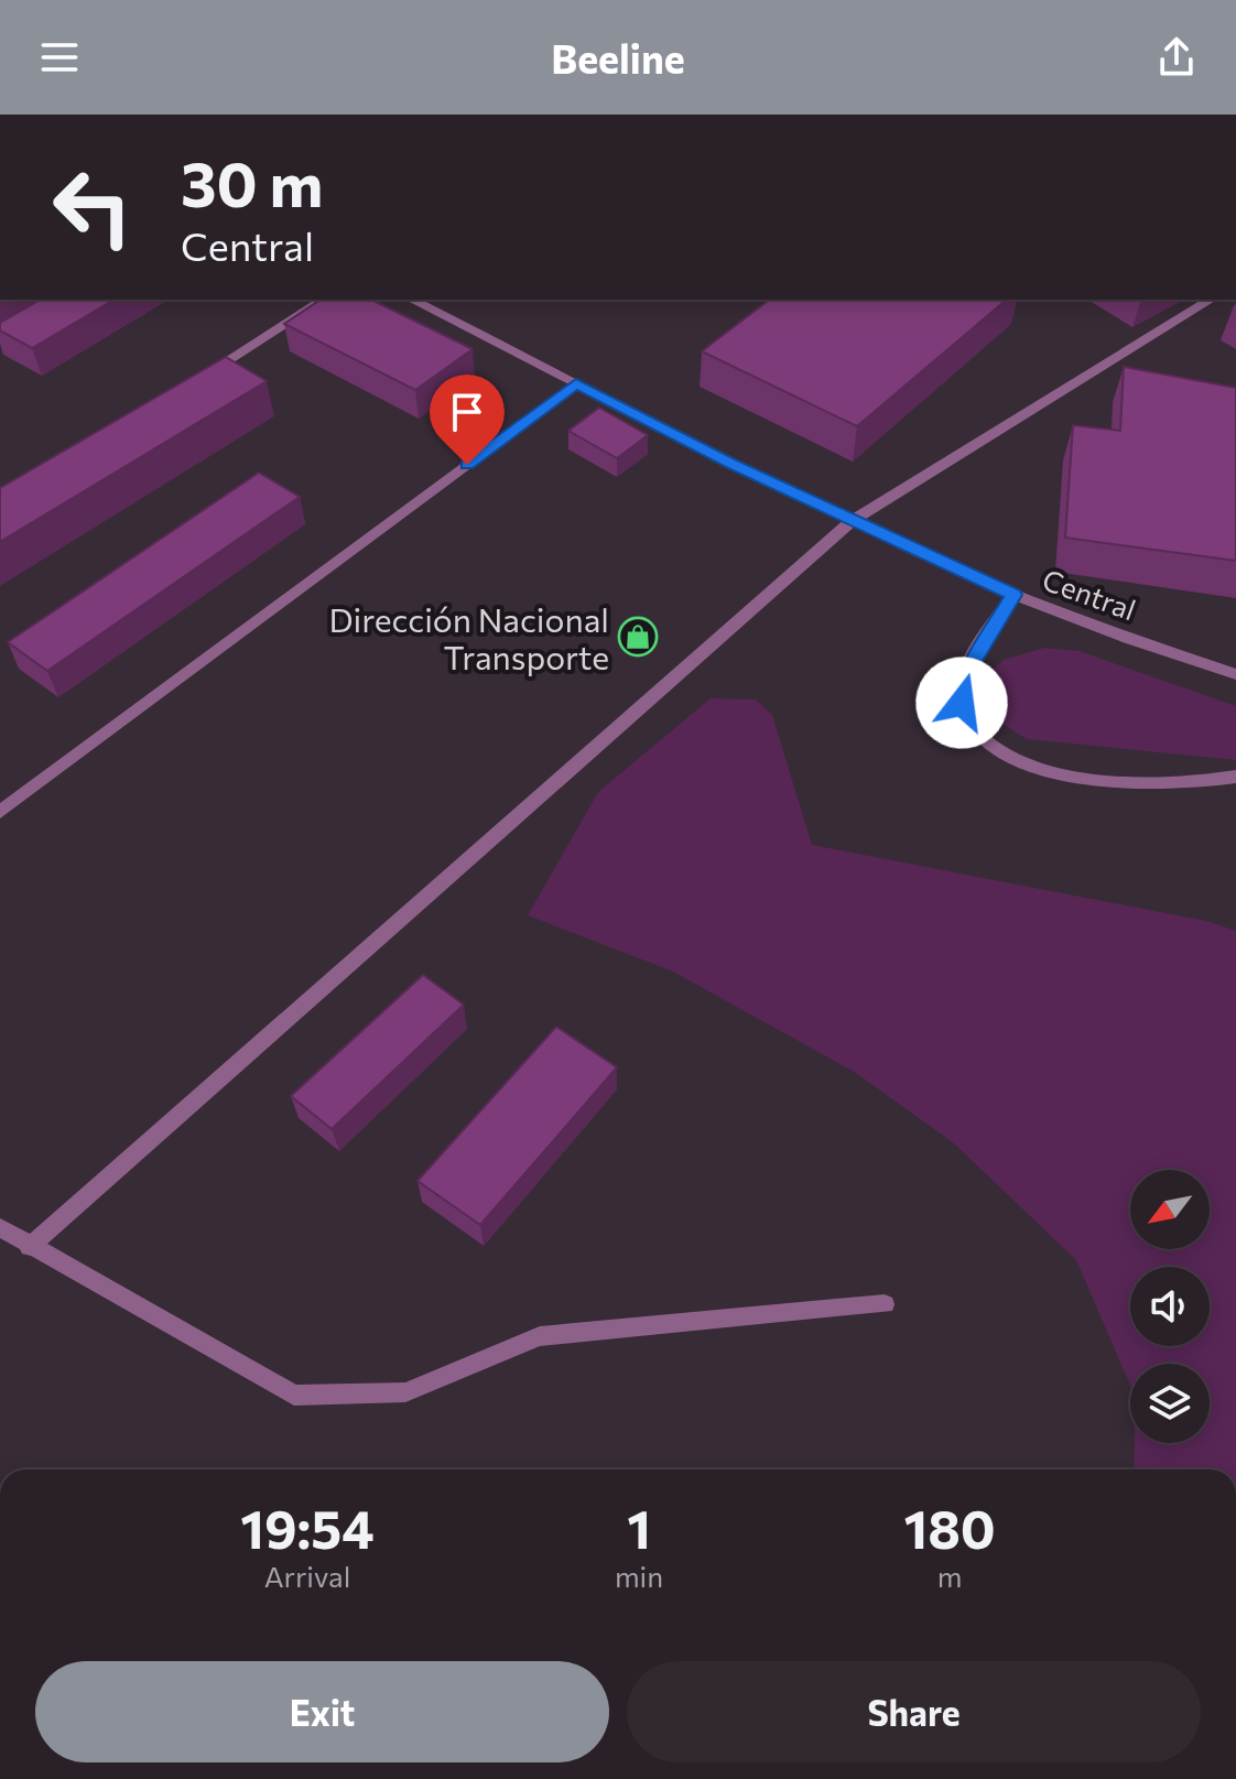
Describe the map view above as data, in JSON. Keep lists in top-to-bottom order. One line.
{"streets":{"street":["Central"]},"places":{"shop":["Dirección Nacional Transporte"]},"north":"bottom left","page":{"header":"Beeline","turn":["30 m","Central"],"eta":["19:54","Arrival","1","min","180","m"],"buttons":["Exit","Share"]}}
